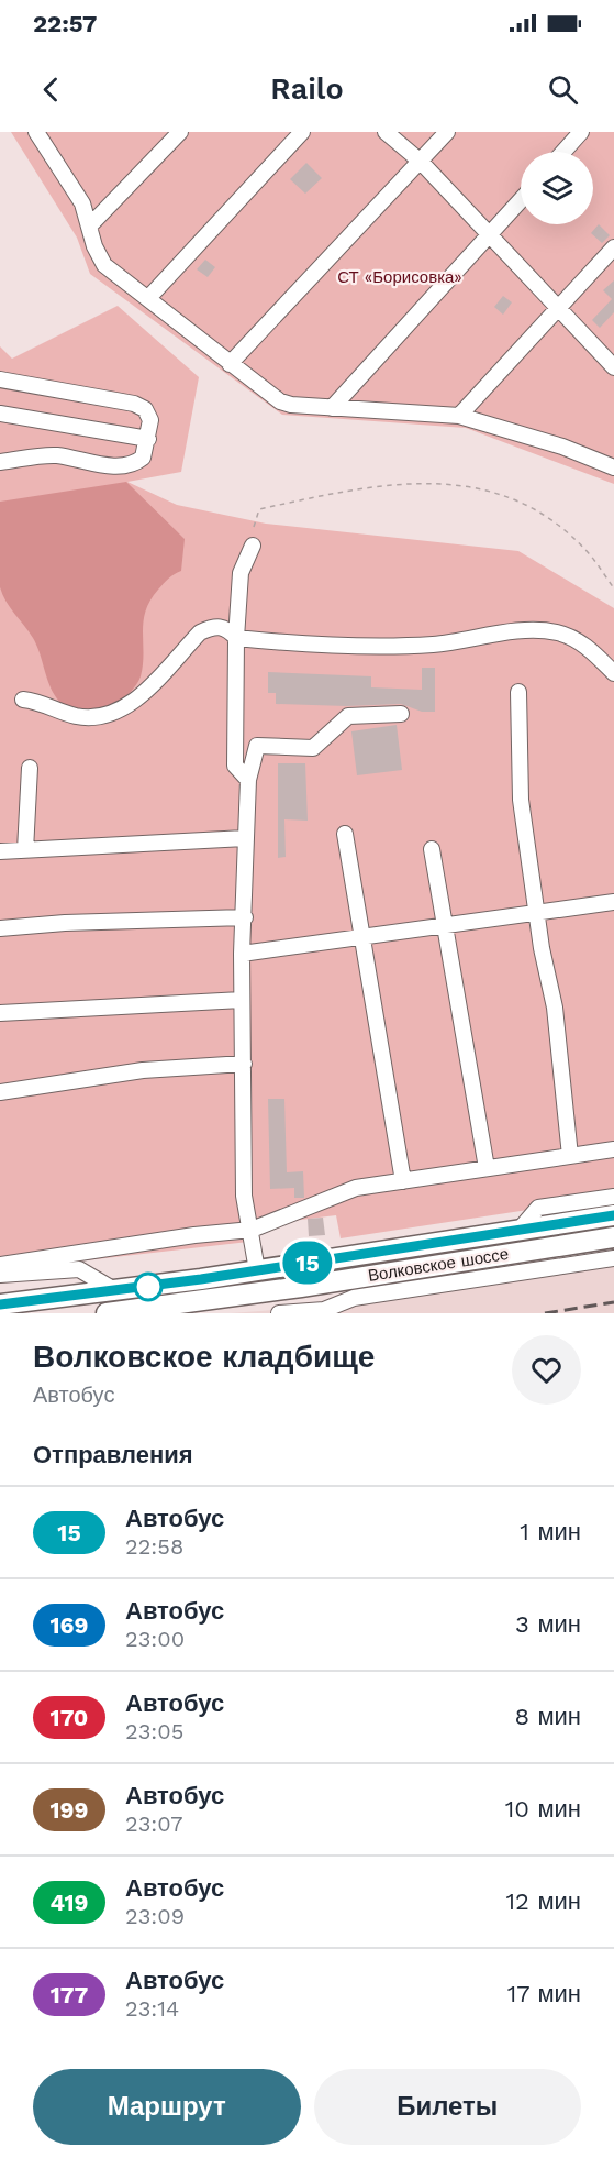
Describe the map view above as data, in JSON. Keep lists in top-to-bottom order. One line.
{"streets":{"main road":["Волковское шоссе"]},"parks":["СТ «Борисовка»"],"lines":["bus line 15"],"page":{"status":"22:57","header":"Railo","on_map":"15","heading":[["Волковское кладбище","Автобус"],"Отправления"],"list":[{"mark":"15","name":"Автобус","note":"22:58","value":"1 мин"},{"mark":"169","name":"Автобус","note":"23:00","value":"3 мин"},{"mark":"170","name":"Автобус","note":"23:05","value":"8 мин"},{"mark":"199","name":"Автобус","note":"23:07","value":"10 мин"},{"mark":"419","name":"Автобус","note":"23:09","value":"12 мин"},{"mark":"177","name":"Автобус","note":"23:14","value":"17 мин"}],"buttons":["Маршрут","Билеты"]}}
